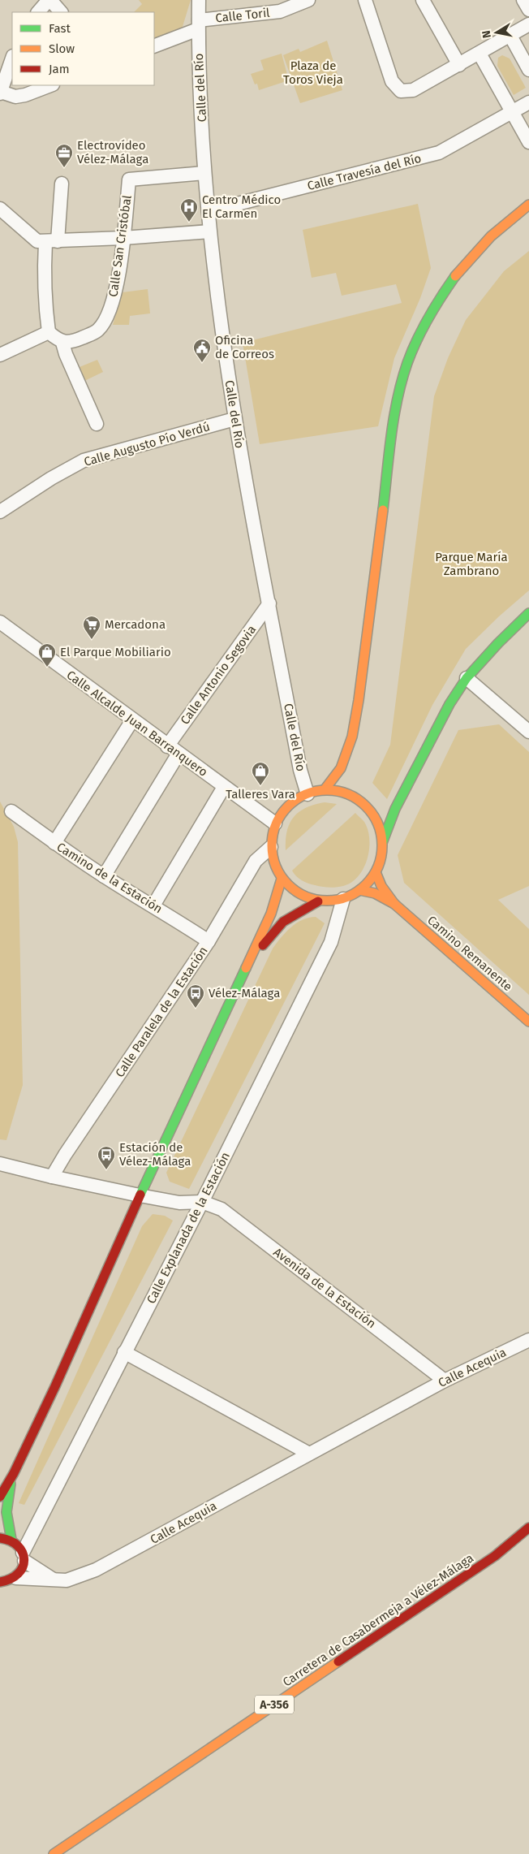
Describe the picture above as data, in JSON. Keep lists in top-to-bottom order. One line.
{"streets":{"street":["Calle Toril","Calle del Río","Calle Travesía del Río","Calle San Cristóbal","Calle Augusto Pío Verdú","Calle Antonio Segovia","Calle Alcalde Juan Barranquero","Camino de la Estación","Camino Remanente","Calle Paralela de la Estación","Calle Explanada de la Estación","Avenida de la Estación","Calle Acequia","Carretera de Casabermeja a Vélez-Málaga","A-356"]},"crossings":[["Calle Toril","Calle del Río"],["Calle del Río","Calle Travesía del Río"],["Calle del Río","Calle San Cristóbal"],["Calle del Río","Calle Augusto Pío Verdú"],["Calle del Río","Calle Antonio Segovia"],["Calle del Río","Calle Alcalde Juan Barranquero"],["Calle del Río","Camino Remanente"],["Calle del Río","Calle Paralela de la Estación"],["Calle del Río","Calle Explanada de la Estación"],["Calle Antonio Segovia","Calle Alcalde Juan Barranquero"],["Calle Alcalde Juan Barranquero","Camino Remanente"],["Calle Alcalde Juan Barranquero","Calle Paralela de la Estación"],["Calle Alcalde Juan Barranquero","Calle Explanada de la Estación"],["Camino de la Estación","Calle Paralela de la Estación"],["Camino Remanente","Calle Paralela de la Estación"],["Camino Remanente","Calle Explanada de la Estación"],["Calle Paralela de la Estación","Calle Explanada de la Estación"],["Calle Explanada de la Estación","Avenida de la Estación"],["Avenida de la Estación","Calle Acequia"]],"parks":["Plaza de Toros Vieja","Parque María Zambrano"],"places":{"office":["Electrovídeo Vélez-Málaga"],"hospital":["Centro Médico El Carmen"],"public building":["Oficina de Correos"],"supermarket":["Mercadona"],"shop":["El Parque Mobiliario","Talleres Vara"],"bus stop":["Vélez-Málaga","Estación de Vélez-Málaga"]},"legend":["Fast","Slow","Jam"],"north":"left"}
